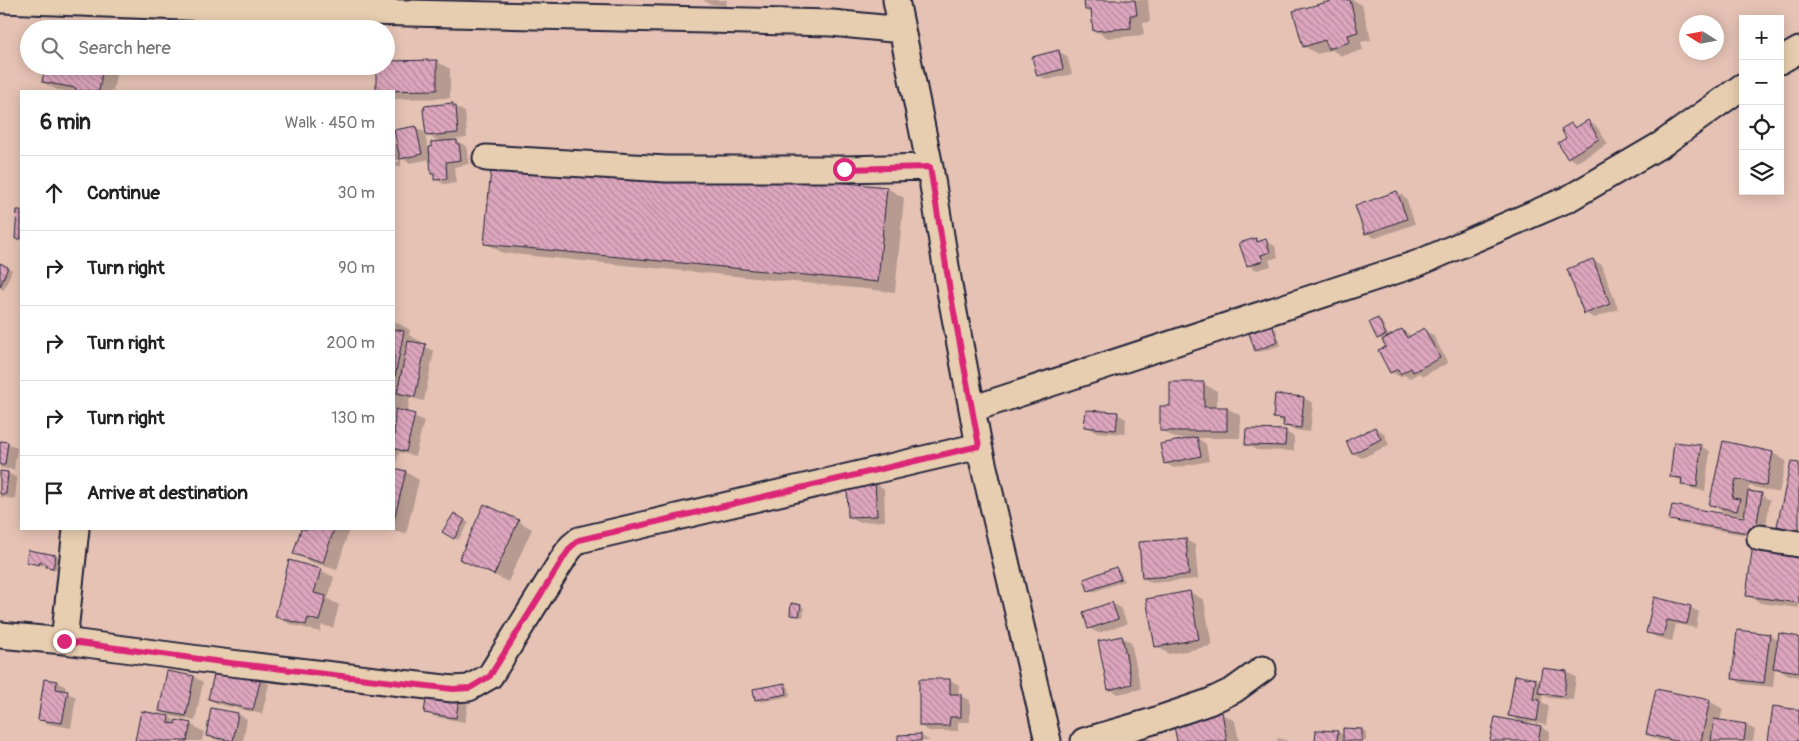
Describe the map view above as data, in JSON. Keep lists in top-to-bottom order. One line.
{"north":"left","page":{"map_buttons":["+","−"],"search":"Search here","heading":["6 min","Walk · 450 m"],"list":[["Continue","30 m"],["Turn right","90 m"],["Turn right","200 m"],["Turn right","130 m"],"Arrive at destination"]}}
